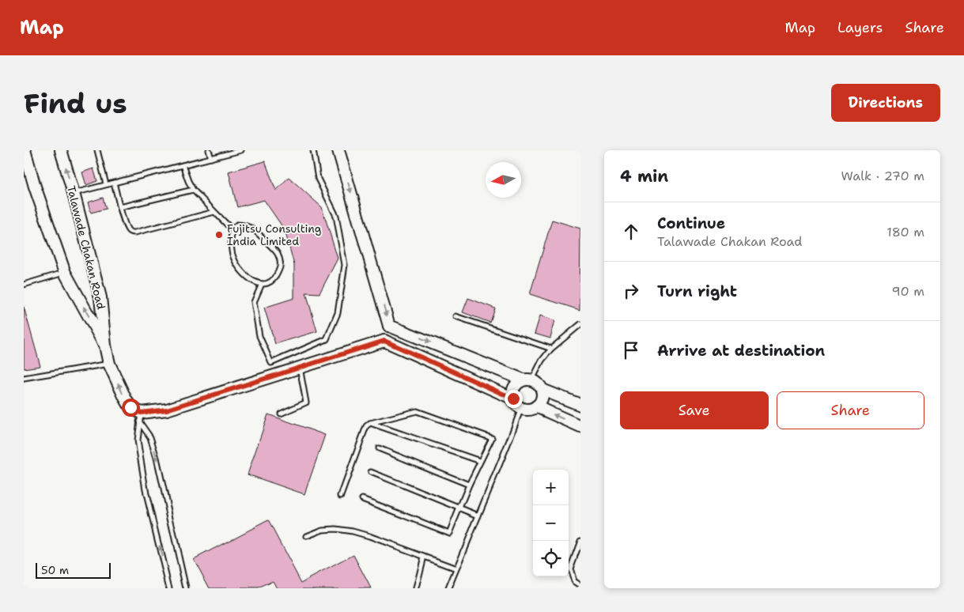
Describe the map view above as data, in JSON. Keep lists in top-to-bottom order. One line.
{"streets":{"main road":["Talawade Chakan Road"]},"places":["Fujitsu Consulting India Limited"],"scale_bar":"50 m","north":"left","page":{"header":"Map","nav":["Map","Layers","Share"],"buttons":["Directions",["Save","Share"]],"title":"Find us","heading":["4 min","Walk · 270 m"],"list":[["Continue","Talawade Chakan Road","180 m"],["Turn right","90 m"],"Arrive at destination"],"map_buttons":["+","−"],"scale":"50 m"}}
